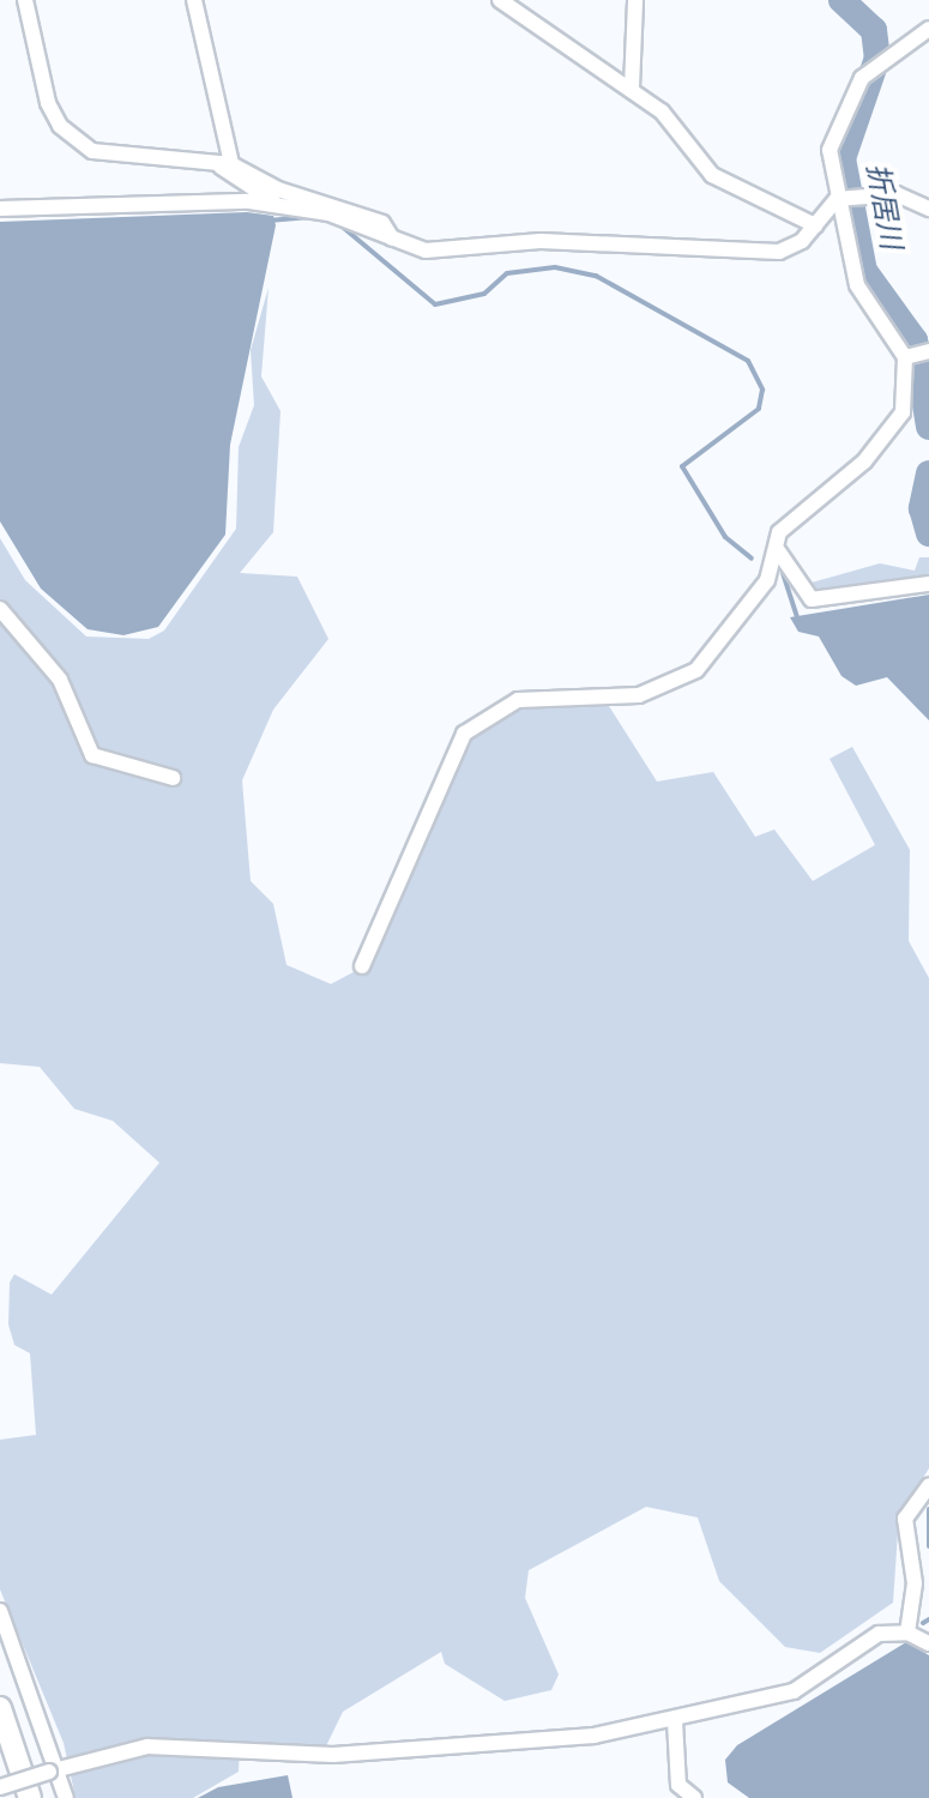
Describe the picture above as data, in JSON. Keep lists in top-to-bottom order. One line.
{"water":["折居川"]}
